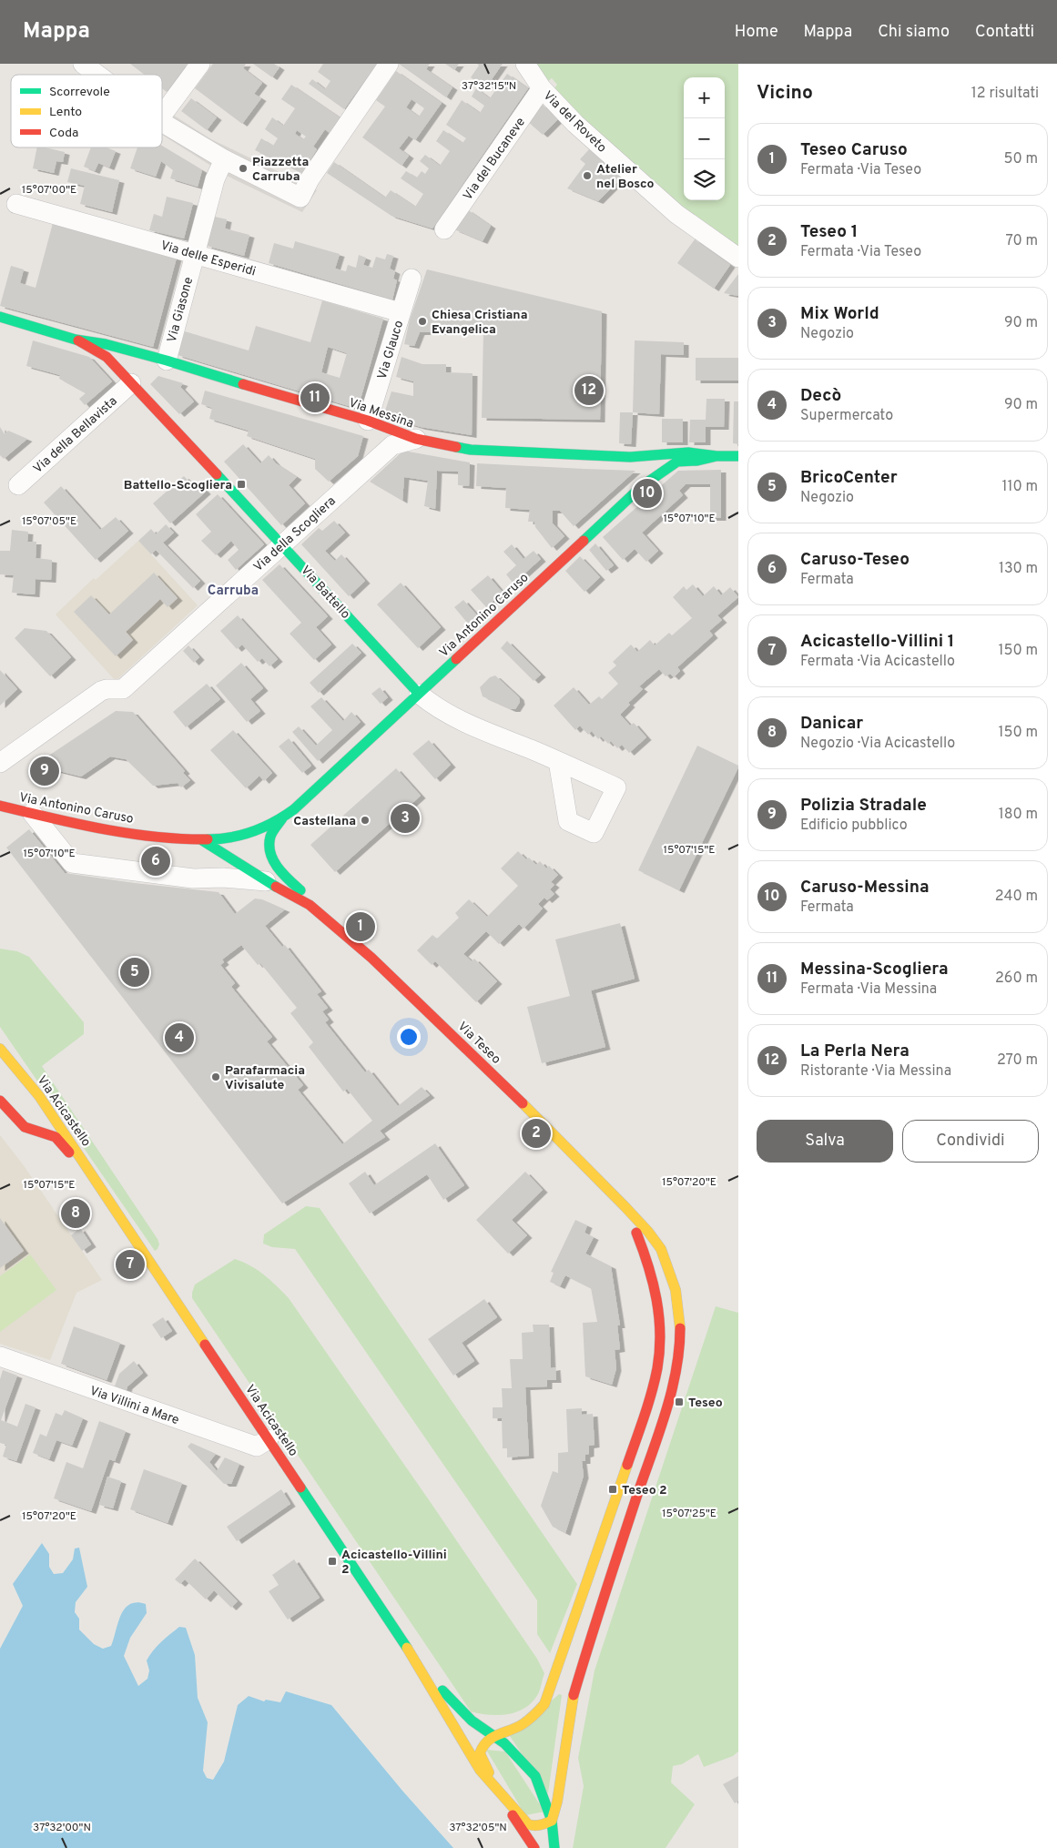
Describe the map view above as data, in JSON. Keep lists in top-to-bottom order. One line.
{"streets":{"main road":["Via Messina","Via Battello","Via Antonino Caruso","Via Teseo","Via Acicastello"],"street":["Via del Roveto","Via del Bucaneve","Via delle Esperidi","Via Giasone","Via Glauco","Via della Bellavista","Via della Scogliera","Via Villini a Mare"]},"crossings":[["Via del Roveto","Via del Bucaneve"],["Via delle Esperidi","Via Giasone"],["Via delle Esperidi","Via Glauco"],["Via Giasone","Via Messina"],["Via Glauco","Via Messina"],["Via Messina","Via della Scogliera"],["Via Messina","Via Battello"],["Via Messina","Via Antonino Caruso"],["Via della Bellavista","Via Battello"],["Via della Scogliera","Via Battello"],["Via Battello","Via Antonino Caruso"],["Via Acicastello","Via Villini a Mare"]],"districts":["Carruba"],"places":{"other":["Piazzetta Carruba","Atelier nel Bosco","Chiesa Cristiana Evangelica","Castellana","Parafarmacia Vivisalute"],"transit":["Battello-Scogliera","Teseo","Teseo 2","Acicastello-Villini 2"]},"legend":["Scorrevole","Lento","Coda"],"page":{"header":"Mappa","nav":["Home","Mappa","Chi siamo","Contatti"],"heading":["Vicino","12 risultati"],"map_buttons":["+","−"],"list":[{"mark":"1","name":"Teseo Caruso","note":"Fermata · Via Teseo","value":"50 m"},{"mark":"2","name":"Teseo 1","note":"Fermata · Via Teseo","value":"70 m"},{"mark":"3","name":"Mix World","note":"Negozio","value":"90 m"},{"mark":"4","name":"Decò","note":"Supermercato","value":"90 m"},{"mark":"5","name":"BricoCenter","note":"Negozio","value":"110 m"},{"mark":"6","name":"Caruso-Teseo","note":"Fermata","value":"130 m"},{"mark":"7","name":"Acicastello-Villini 1","note":"Fermata · Via Acicastello","value":"150 m"},{"mark":"8","name":"Danicar","note":"Negozio · Via Acicastello","value":"150 m"},{"mark":"9","name":"Polizia Stradale","note":"Edificio pubblico","value":"180 m"},{"mark":"10","name":"Caruso-Messina","note":"Fermata","value":"240 m"},{"mark":"11","name":"Messina-Scogliera","note":"Fermata · Via Messina","value":"260 m"},{"mark":"12","name":"La Perla Nera","note":"Ristorante · Via Messina","value":"270 m"}],"pins":["12","11","10","9","3","6","1","5","4","2","8","7"],"buttons":["Salva","Condividi"]},"coordinates":["37°32'15\"N","15°07'00\"E","15°07'10\"E","15°07'05\"E","15°07'15\"E","15°07'20\"E","15°07'25\"E","37°32'00\"N","37°32'05\"N"]}
